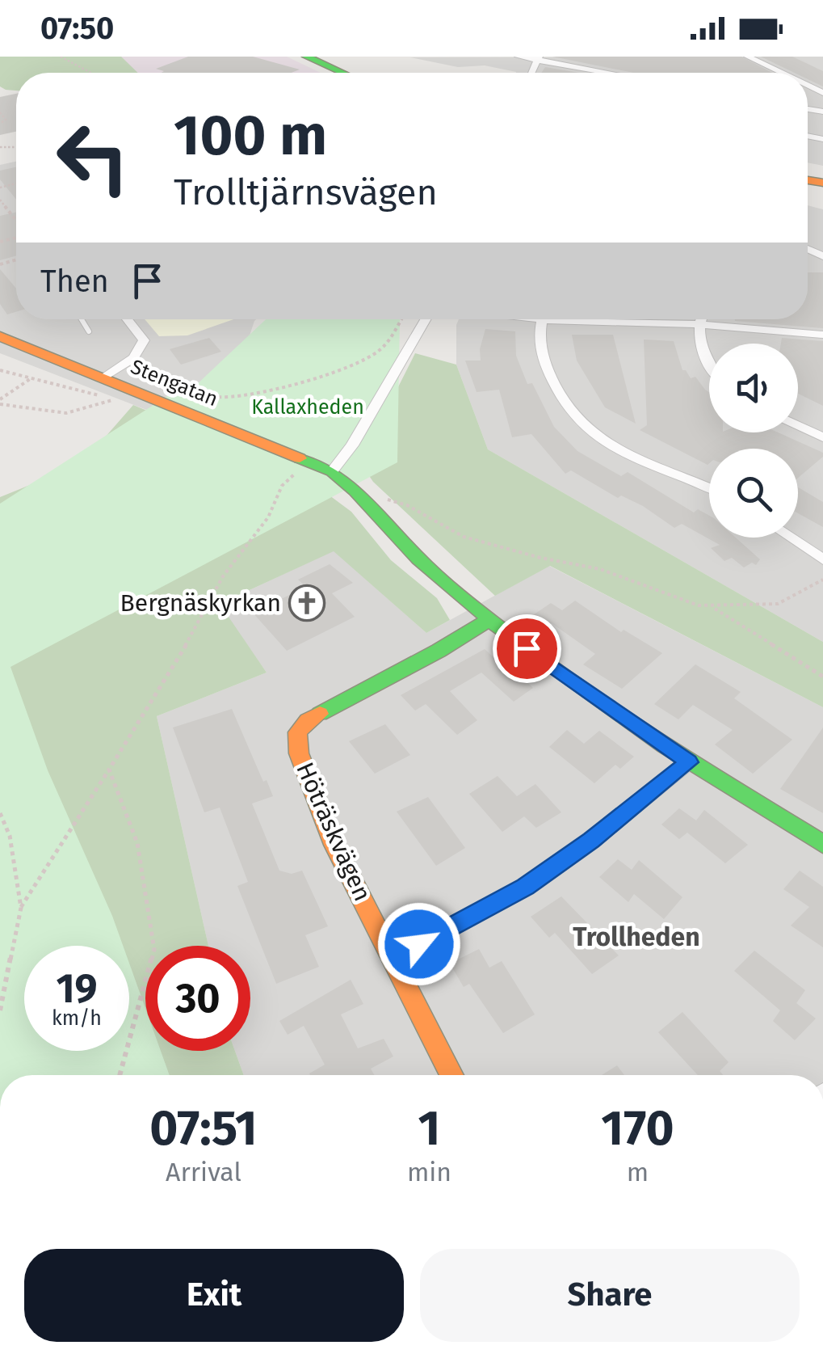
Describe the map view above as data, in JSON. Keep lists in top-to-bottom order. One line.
{"streets":{"street":["Stengatan","Höträskvägen"]},"crossings":[["Stengatan","Höträskvägen"]],"districts":["Trollheden"],"parks":["Kallaxheden"],"places":{"church":["Bergnäskyrkan"]},"page":{"status":"07:50","turn":["100 m","Trolltjärnsvägen"],"then":"Then","speed":"19 km/h","limit":"30","eta":["07:51","Arrival","1","min","170","m"],"buttons":["Exit","Share"]}}
